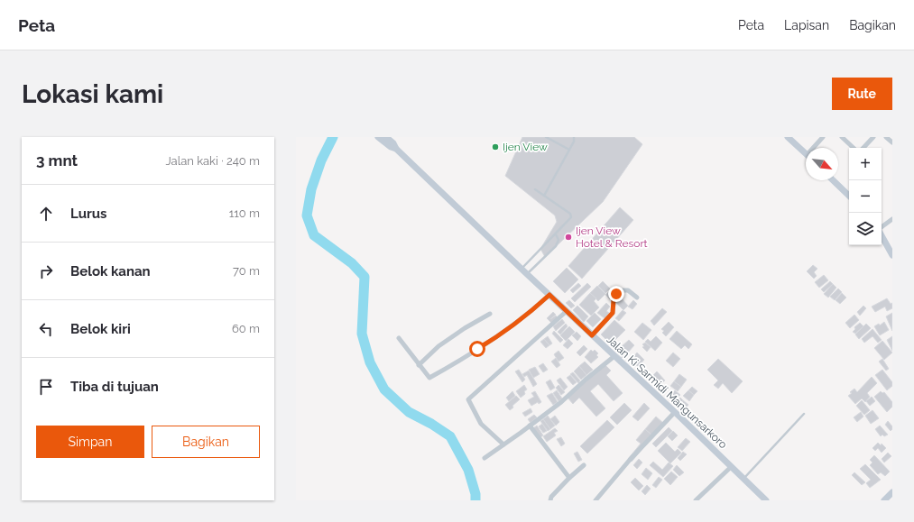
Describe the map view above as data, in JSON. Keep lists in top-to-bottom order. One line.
{"streets":{"main road":["Jalan Ki Sarmidi Mangunsarkoro"]},"places":["Ijen View","Ijen View Hotel & Resort"],"north":"bottom right","page":{"header":"Peta","nav":["Peta","Lapisan","Bagikan"],"buttons":["Rute",["Simpan","Bagikan"]],"title":"Lokasi kami","heading":["3 mnt","Jalan kaki · 240 m"],"map_buttons":["+","−"],"list":[["Lurus","110 m"],["Belok kanan","70 m"],["Belok kiri","60 m"],"Tiba di tujuan"]}}
